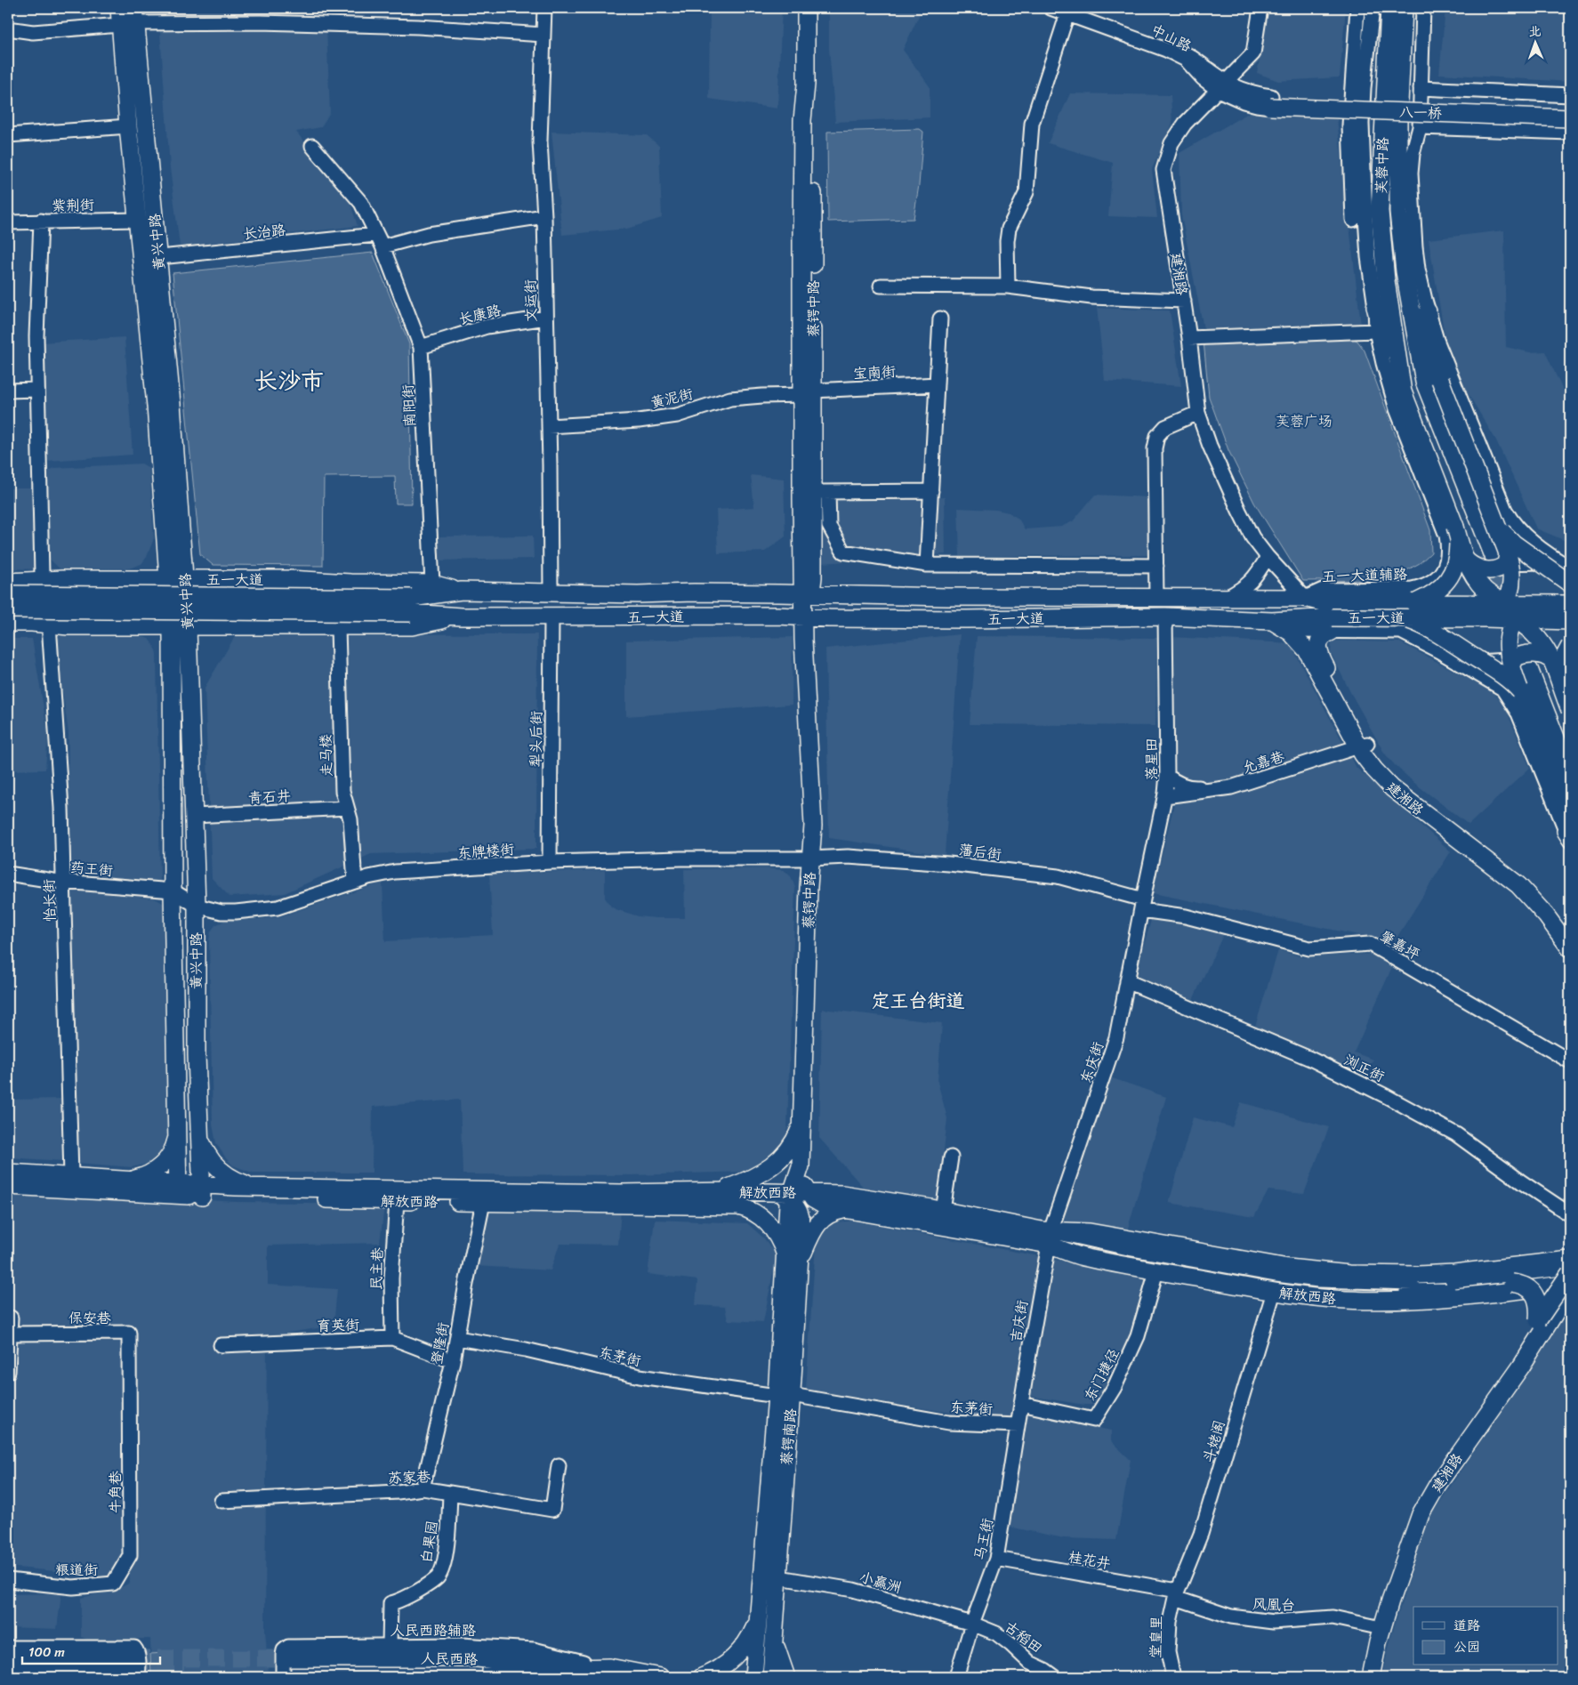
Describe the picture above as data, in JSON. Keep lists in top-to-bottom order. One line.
{"streets":{"main road":["八一桥","芙蓉中路","黄兴中路","建湘路","蔡锷中路","五一大道","解放西路","蔡锷南路","人民西路"],"street":["中山路","紫荆街","长治路","文运街","长康路","宝南街","黄泥街","南阳街","五一大道辅路","犁头后街","走马楼","落星田","允嘉巷","青石井","东牌楼街","藩后街","药王街","怡长街","肇嘉坪","东庆街","浏正街","民主巷","保安巷","吉庆街","育英街","登隆街","东茅街","东门捷径","斗姥阁","苏家巷","牛角巷","马王街","白果园","桂花井","粮道街","小赢洲","风凰台","人民西路辅路","古稻田","堂皇里"]},"crossings":[["中山路","八一桥"],["中山路","建湘路"],["紫荆街","黄兴中路"],["长治路","黄兴中路"],["长治路","南阳街"],["黄兴中路","五一大道"],["黄兴中路","青石井"],["黄兴中路","东牌楼街"],["黄兴中路","药王街"],["黄兴中路","解放西路"],["建湘路","五一大道辅路"],["建湘路","五一大道"],["建湘路","允嘉巷"],["建湘路","解放西路"],["建湘路","风凰台"],["文运街","长康路"],["文运街","黄泥街"],["文运街","五一大道"],["蔡锷中路","宝南街"],["蔡锷中路","黄泥街"],["蔡锷中路","五一大道"],["蔡锷中路","东牌楼街"],["蔡锷中路","藩后街"],["蔡锷中路","解放西路"],["蔡锷中路","蔡锷南路"],["长康路","南阳街"],["宝南街","黄泥街"],["南阳街","五一大道"],["五一大道辅路","五一大道"],["五一大道","犁头后街"],["五一大道","走马楼"],["五一大道","落星田"],["五一大道","怡长街"],["犁头后街","东牌楼街"],["走马楼","青石井"],["走马楼","东牌楼街"],["落星田","允嘉巷"],["落星田","藩后街"],["落星田","肇嘉坪"],["落星田","东庆街"],["东牌楼街","藩后街"],["东牌楼街","药王街"],["藩后街","肇嘉坪"],["藩后街","东庆街"],["药王街","怡长街"],["怡长街","解放西路"],["肇嘉坪","东庆街"],["东庆街","浏正街"],["东庆街","解放西路"],["东庆街","吉庆街"],["解放西路","民主巷"],["解放西路","吉庆街"],["解放西路","登隆街"],["解放西路","东门捷径"],["解放西路","蔡锷南路"],["解放西路","斗姥阁"],["民主巷","育英街"],["保安巷","牛角巷"],["吉庆街","东门捷径"],["吉庆街","马王街"],["育英街","登隆街"],["登隆街","东茅街"],["登隆街","苏家巷"],["东茅街","蔡锷南路"],["东茅街","马王街"],["东门捷径","马王街"],["蔡锷南路","小赢洲"],["斗姥阁","桂花井"],["斗姥阁","风凰台"],["斗姥阁","堂皇里"],["苏家巷","白果园"],["牛角巷","粮道街"],["马王街","桂花井"],["马王街","小赢洲"],["马王街","古稻田"],["白果园","人民西路辅路"],["桂花井","风凰台"],["桂花井","堂皇里"],["小赢洲","古稻田"],["风凰台","堂皇里"],["人民西路辅路","人民西路"]],"districts":["长沙市","定王台街道"],"parks":["芙蓉广场"],"legend":["道路","公园"],"scale_bar":"100 m","north":"top"}
